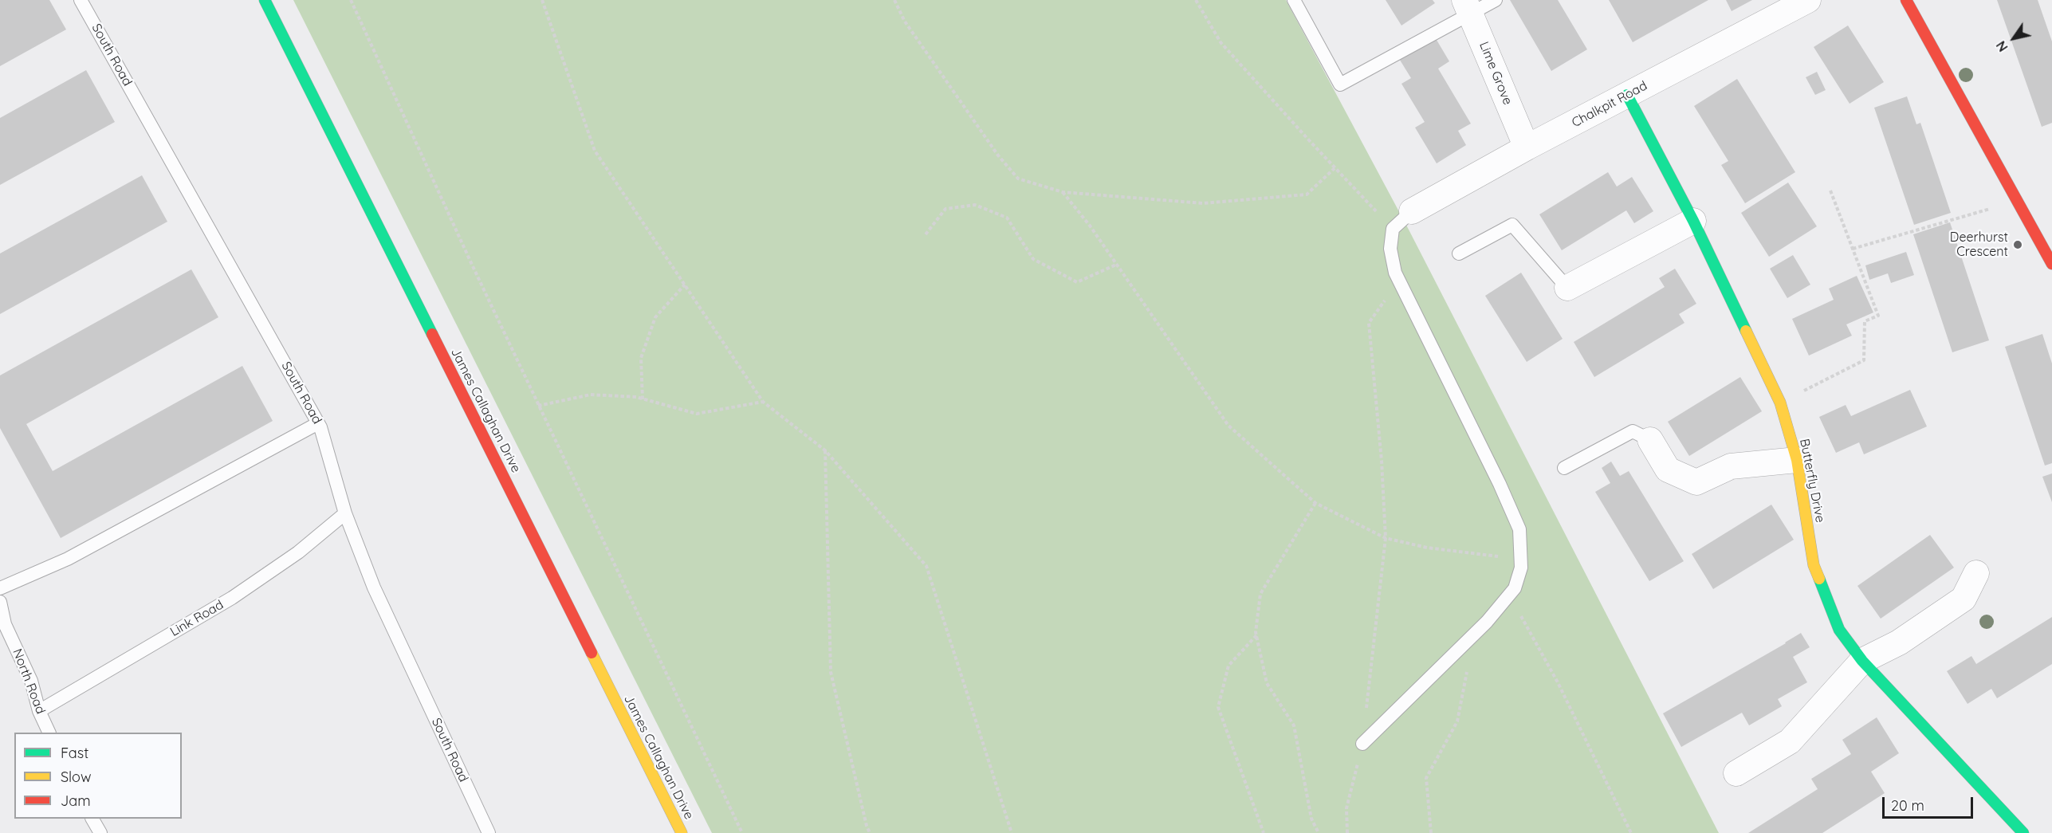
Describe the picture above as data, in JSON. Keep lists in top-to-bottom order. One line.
{"streets":{"street":["Lime Grove","Chalkpit Road","James Callaghan Drive","Butterfly Drive"],"lane":["South Road","Link Road","North Road"]},"crossings":[["South Road","Link Road"],["Lime Grove","Chalkpit Road"],["Chalkpit Road","Butterfly Drive"],["Link Road","North Road"]],"places":["Deerhurst Crescent"],"legend":["Fast","Slow","Jam"],"scale_bar":"20 m","north":"bottom left"}
